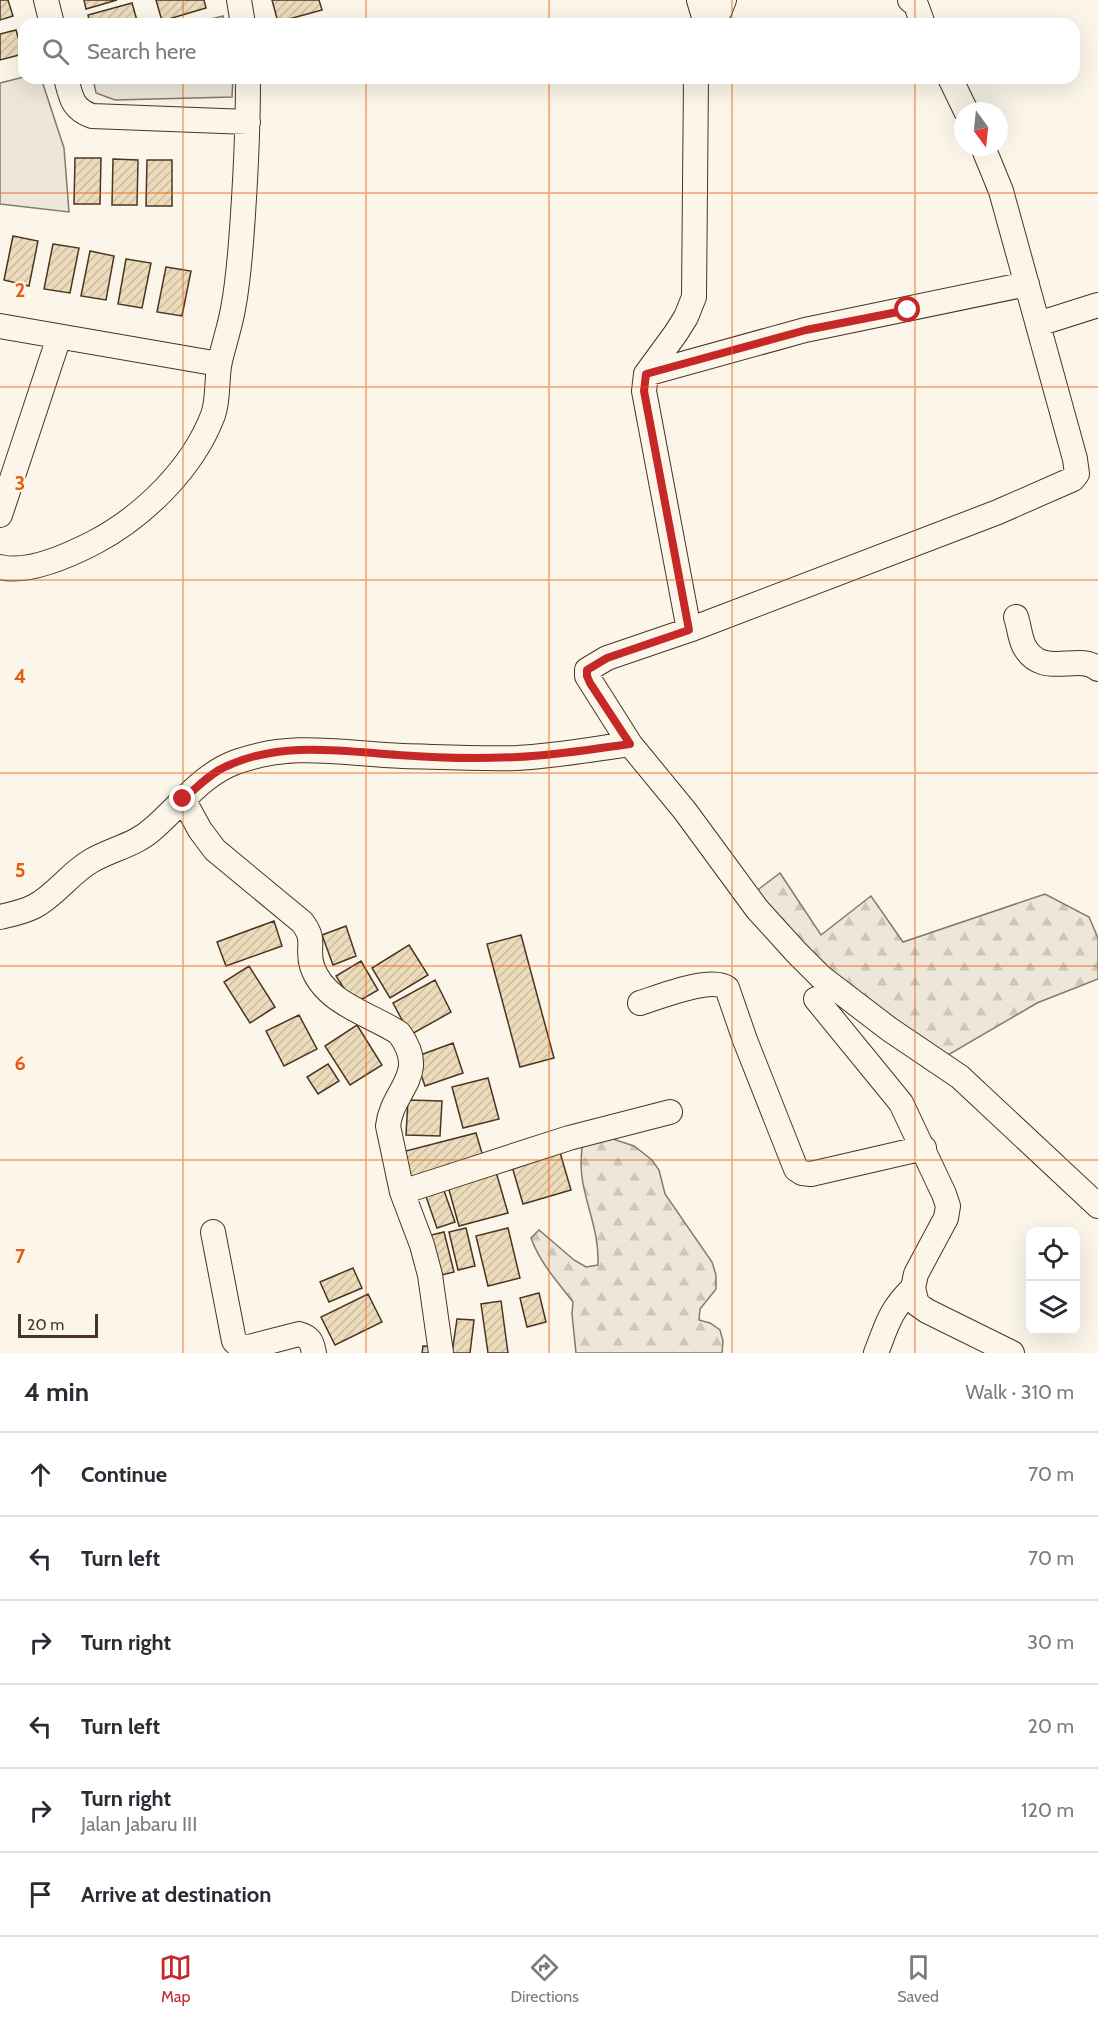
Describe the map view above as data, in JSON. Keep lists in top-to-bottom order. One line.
{"scale_bar":"20 m","north":"bottom","page":{"search":"Search here","scale":"20 m","heading":["4 min","Walk · 310 m"],"list":[["Continue","70 m"],["Turn left","70 m"],["Turn right","30 m"],["Turn left","20 m"],["Turn right","Jalan Jabaru III","120 m"],"Arrive at destination"],"nav":["Map","Directions","Saved"]},"grid":{"rows":["2","3","4","5","6","7"]}}
